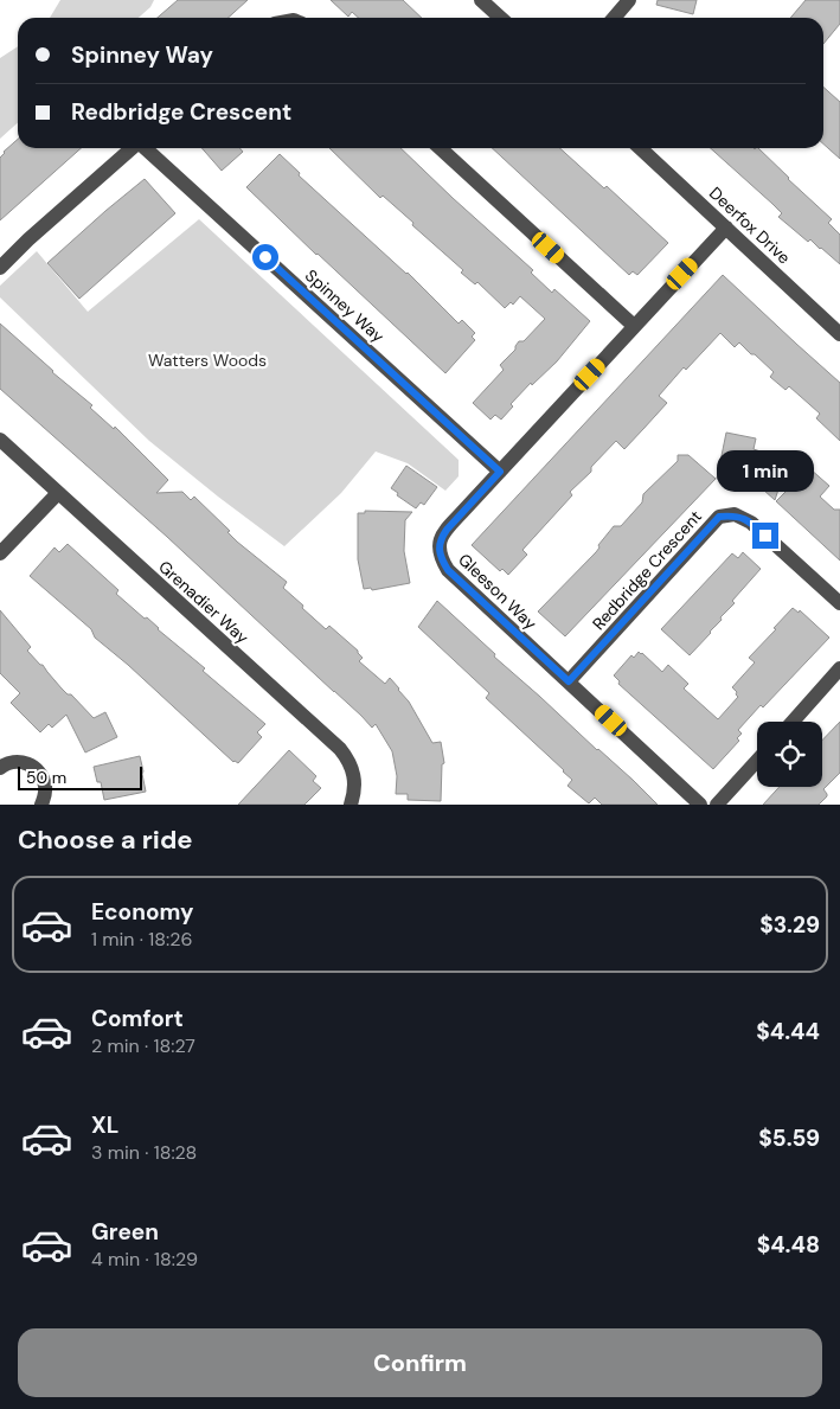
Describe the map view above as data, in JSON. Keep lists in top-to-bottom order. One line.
{"streets":{"street":["Deerfox Drive","Spinney Way","Redbridge Crescent","Gleeson Way","Grenadier Way"]},"crossings":[["Deerfox Drive","Gleeson Way"],["Spinney Way","Gleeson Way"],["Redbridge Crescent","Gleeson Way"]],"parks":["Watters Woods"],"scale_bar":"50 m","page":{"banner":["Spinney Way","Redbridge Crescent"],"bubble":"1 min","scale":"50 m","heading":"Choose a ride","list":[{"name":"Economy","note":"1 min · 18:26","value":"$3.29"},{"name":"Comfort","note":"2 min · 18:27","value":"$4.44"},{"name":"XL","note":"3 min · 18:28","value":"$5.59"},{"name":"Green","note":"4 min · 18:29","value":"$4.48"}],"buttons":"Confirm"}}
